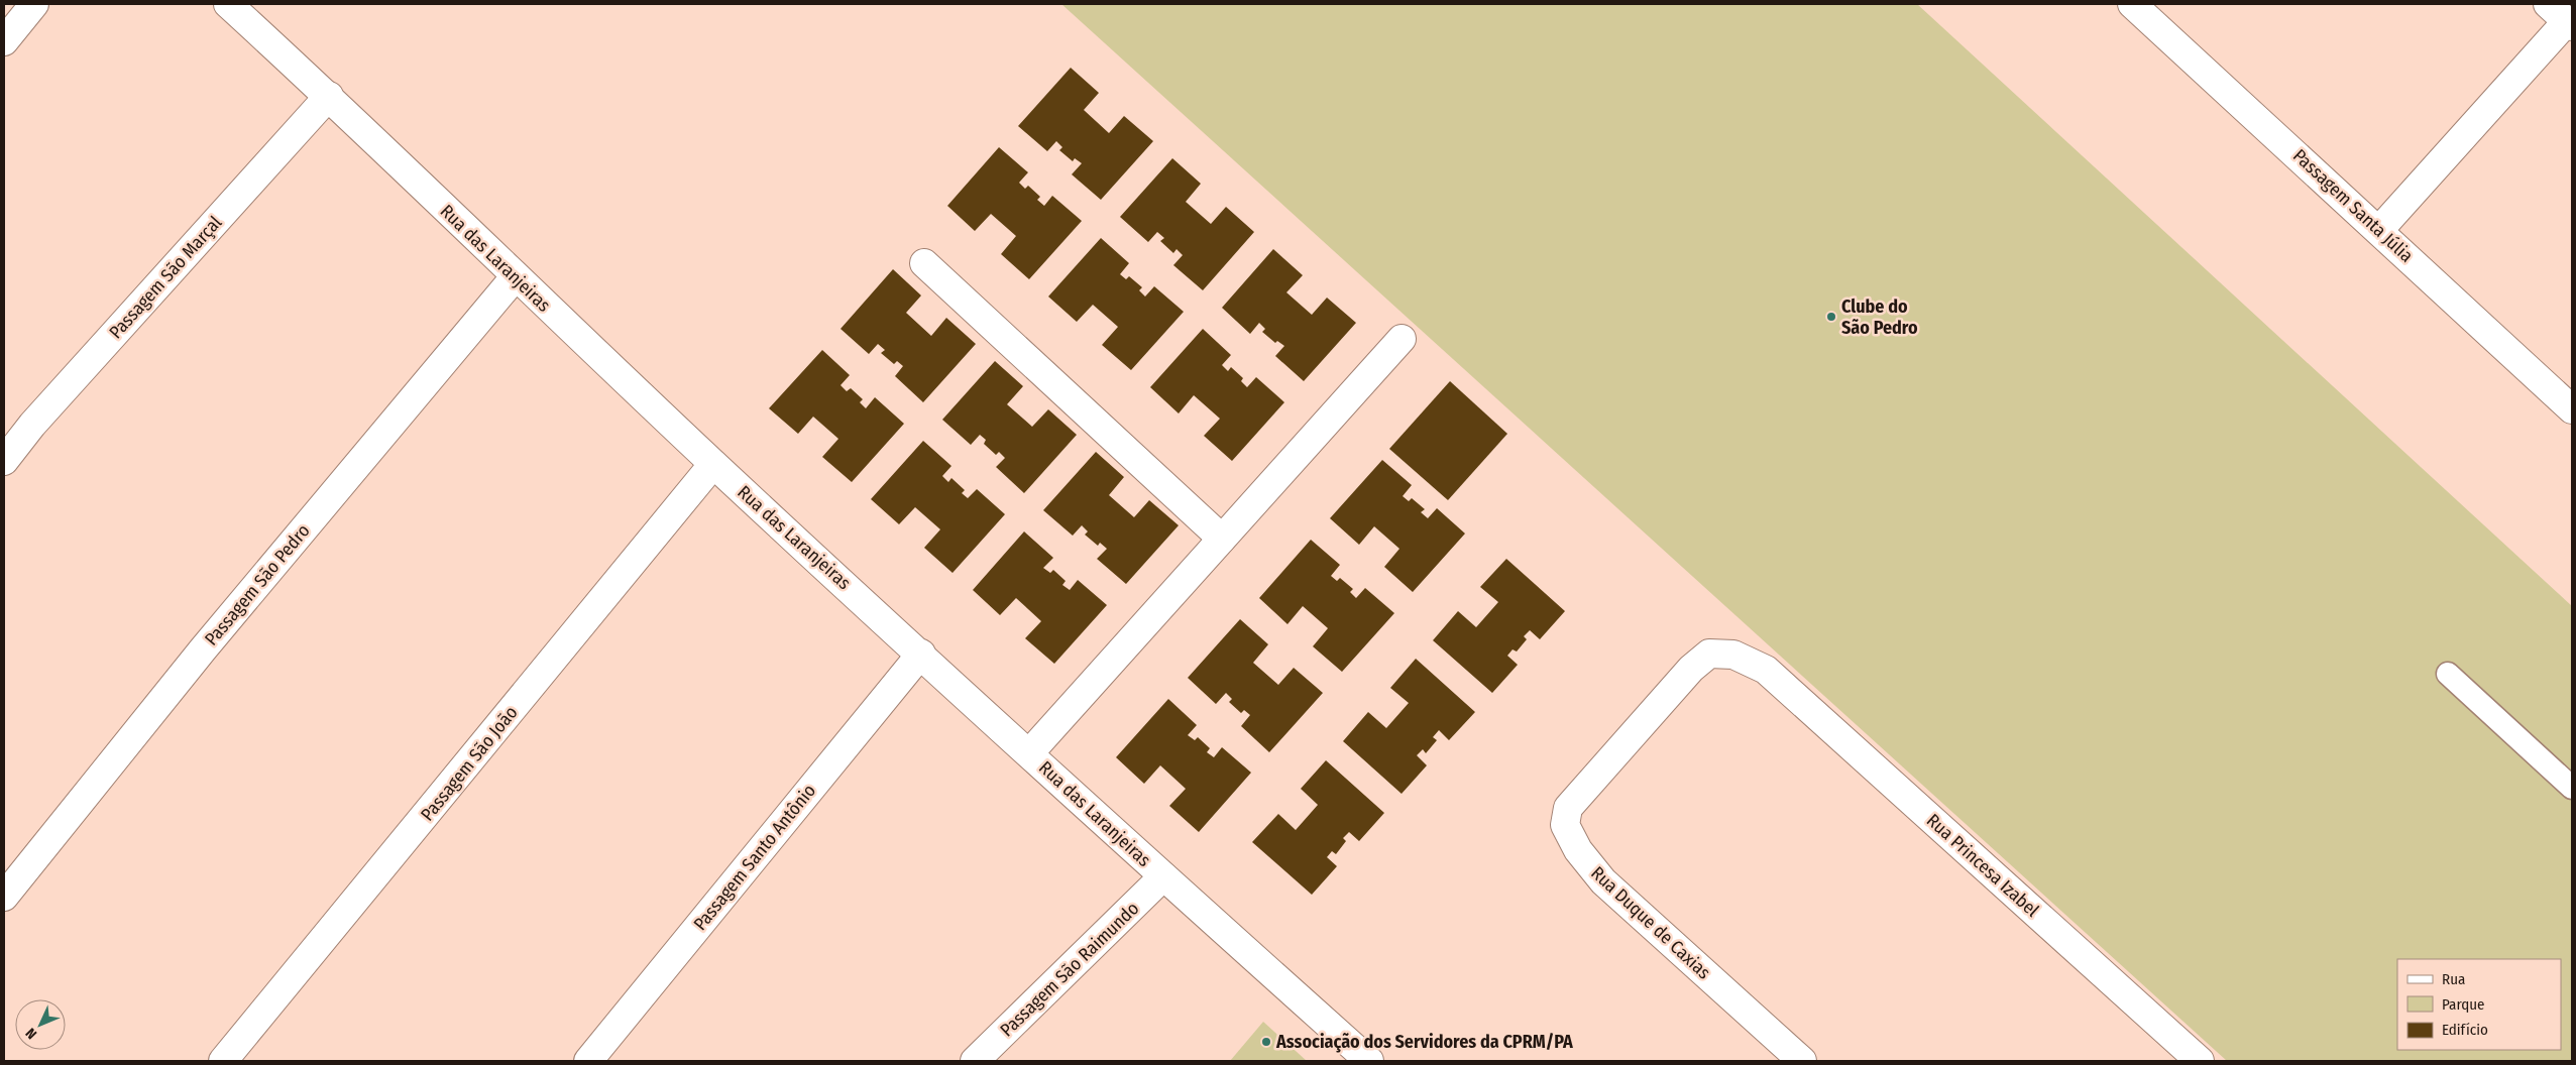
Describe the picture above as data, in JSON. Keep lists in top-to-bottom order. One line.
{"streets":{"street":["Passagem Santa Júlia","Rua das Laranjeiras","Passagem São Marçal","Passagem São Pedro","Passagem São João","Passagem Santo Antônio","Rua Princesa Izabel","Rua Duque de Caxias","Passagem São Raimundo"]},"crossings":[["Rua das Laranjeiras","Passagem São Marçal"],["Rua das Laranjeiras","Passagem São Pedro"],["Rua das Laranjeiras","Passagem São João"],["Rua das Laranjeiras","Passagem Santo Antônio"],["Rua das Laranjeiras","Passagem São Raimundo"],["Rua Princesa Izabel","Rua Duque de Caxias"]],"places":["Clube do São Pedro","Associação dos Servidores da CPRM/PA"],"legend":["Rua","Parque","Edifício"],"north":"bottom left"}
